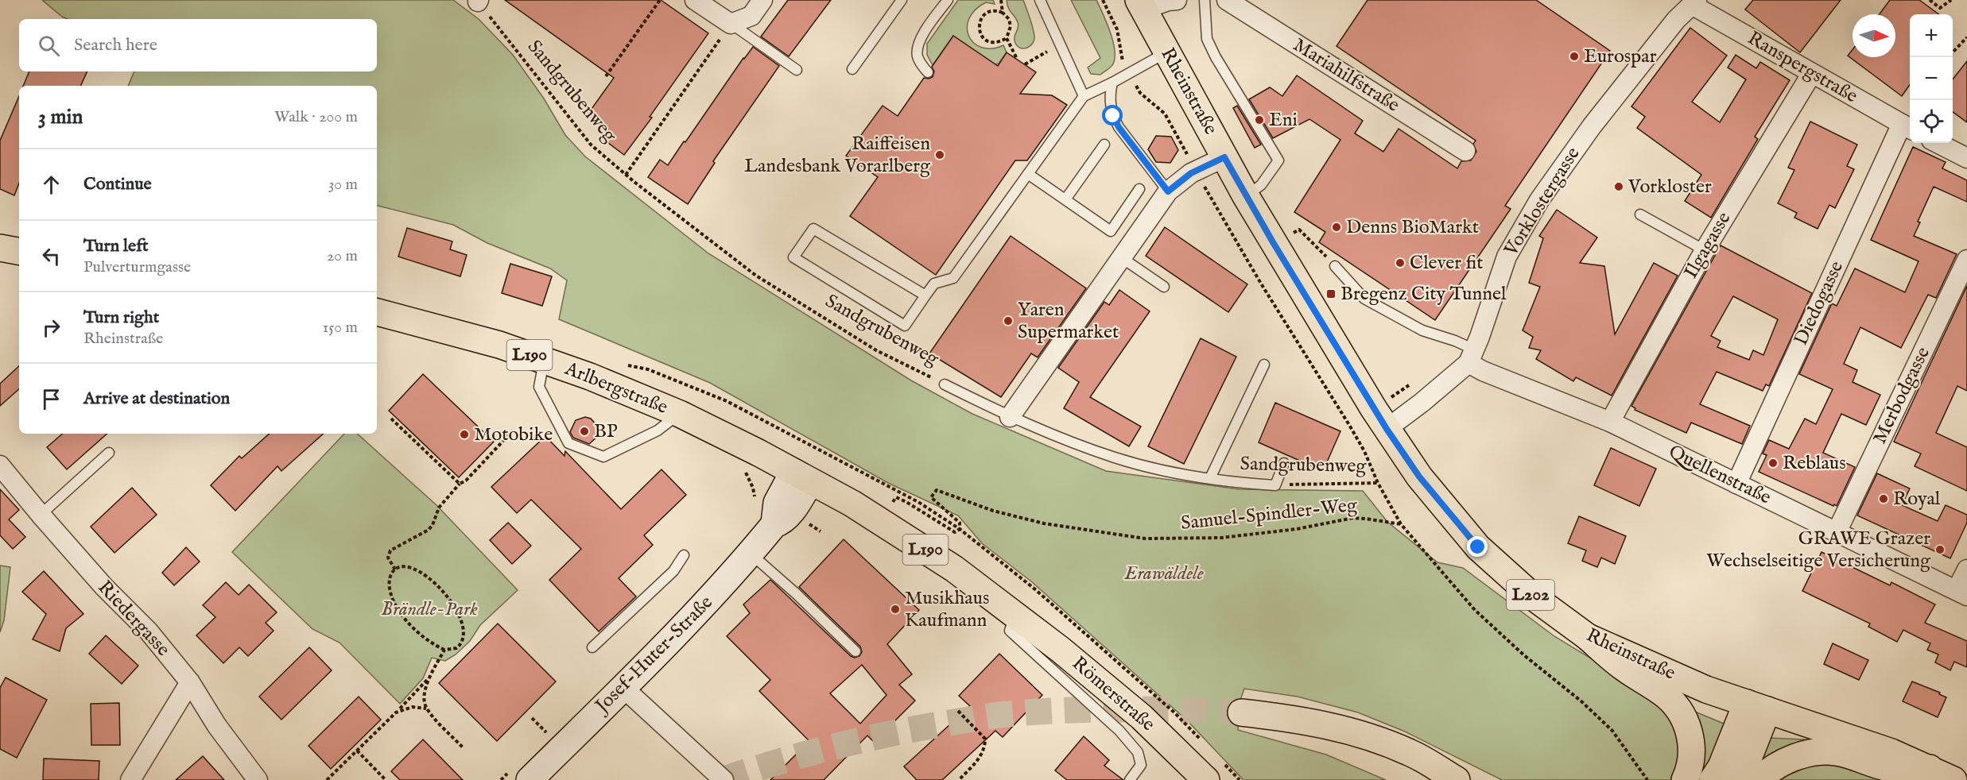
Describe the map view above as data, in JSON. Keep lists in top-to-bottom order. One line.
{"streets":{"main road":["Rheinstraße","L190","Arlbergstraße","L202","Josef-Huter-Straße","Römerstraße"],"street":["Ranspergstraße","Mariahilfstraße","Vorklostergasse","Ilgagasse","Diedogasse","Merbodgasse","Quellenstraße","Riedergasse"],"lane":["Sandgrubenweg"],"path":["Samuel-Spindler-Weg"]},"crossings":[["Ranspergstraße","Vorklostergasse"],["Ranspergstraße","Ilgagasse"],["Ranspergstraße","Diedogasse"],["Rheinstraße","Vorklostergasse"],["Vorklostergasse","Quellenstraße"],["Ilgagasse","Quellenstraße"],["Diedogasse","Quellenstraße"],["Arlbergstraße","Josef-Huter-Straße"],["Arlbergstraße","Römerstraße"],["Merbodgasse","Quellenstraße"],["Josef-Huter-Straße","Römerstraße"]],"parks":["Erawäldele","Brändle-Park"],"places":{"other":["Eurospar","Eni","Raiffeisen Landesbank Vorarlberg","Vorkloster","Denns BioMarkt","Clever fit","Yaren Supermarket","BP","Motobike","Reblaus","Royal","GRAWE Grazer Wechselseitige Versicherung","Musikhaus Kaufmann"],"transit":["Bregenz City Tunnel"]},"north":"right","page":{"map_buttons":["+","−"],"search":"Search here","heading":["3 min","Walk · 200 m"],"list":[["Continue","30 m"],["Turn left","Pulverturmgasse","20 m"],["Turn right","Rheinstraße","150 m"],"Arrive at destination"]}}
